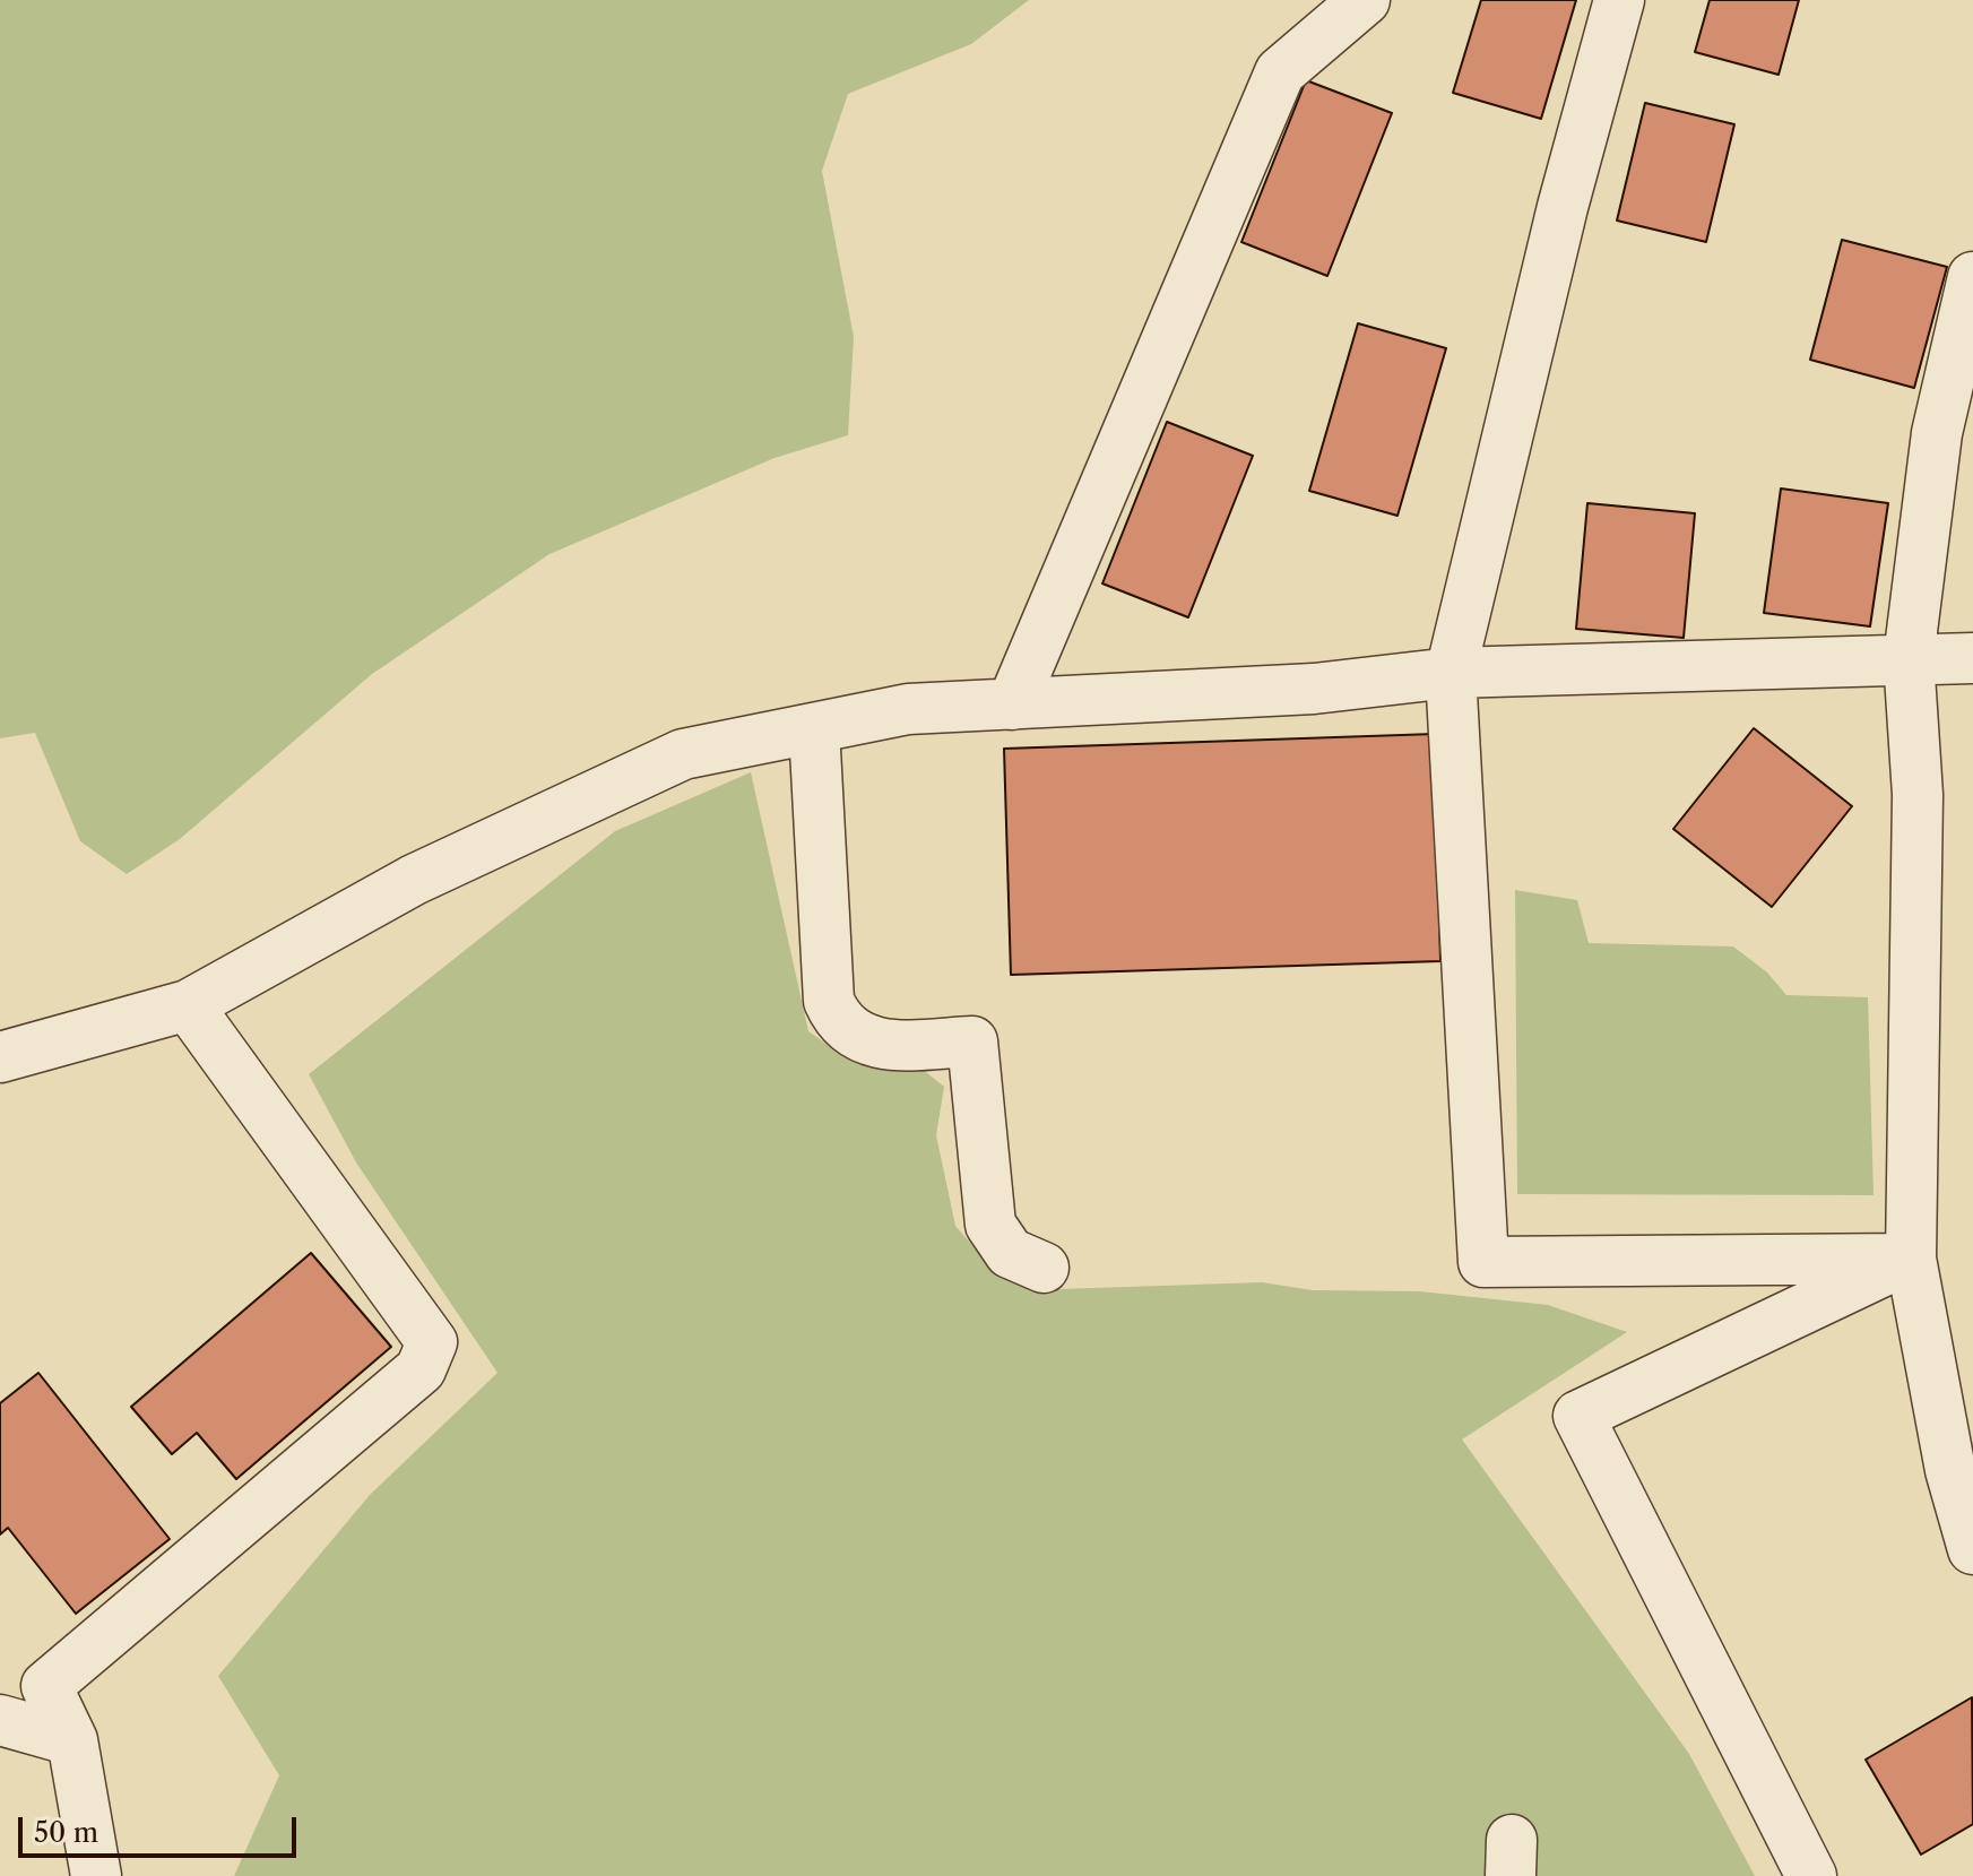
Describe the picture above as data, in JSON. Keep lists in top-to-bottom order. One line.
{"scale_bar":"50 m"}
